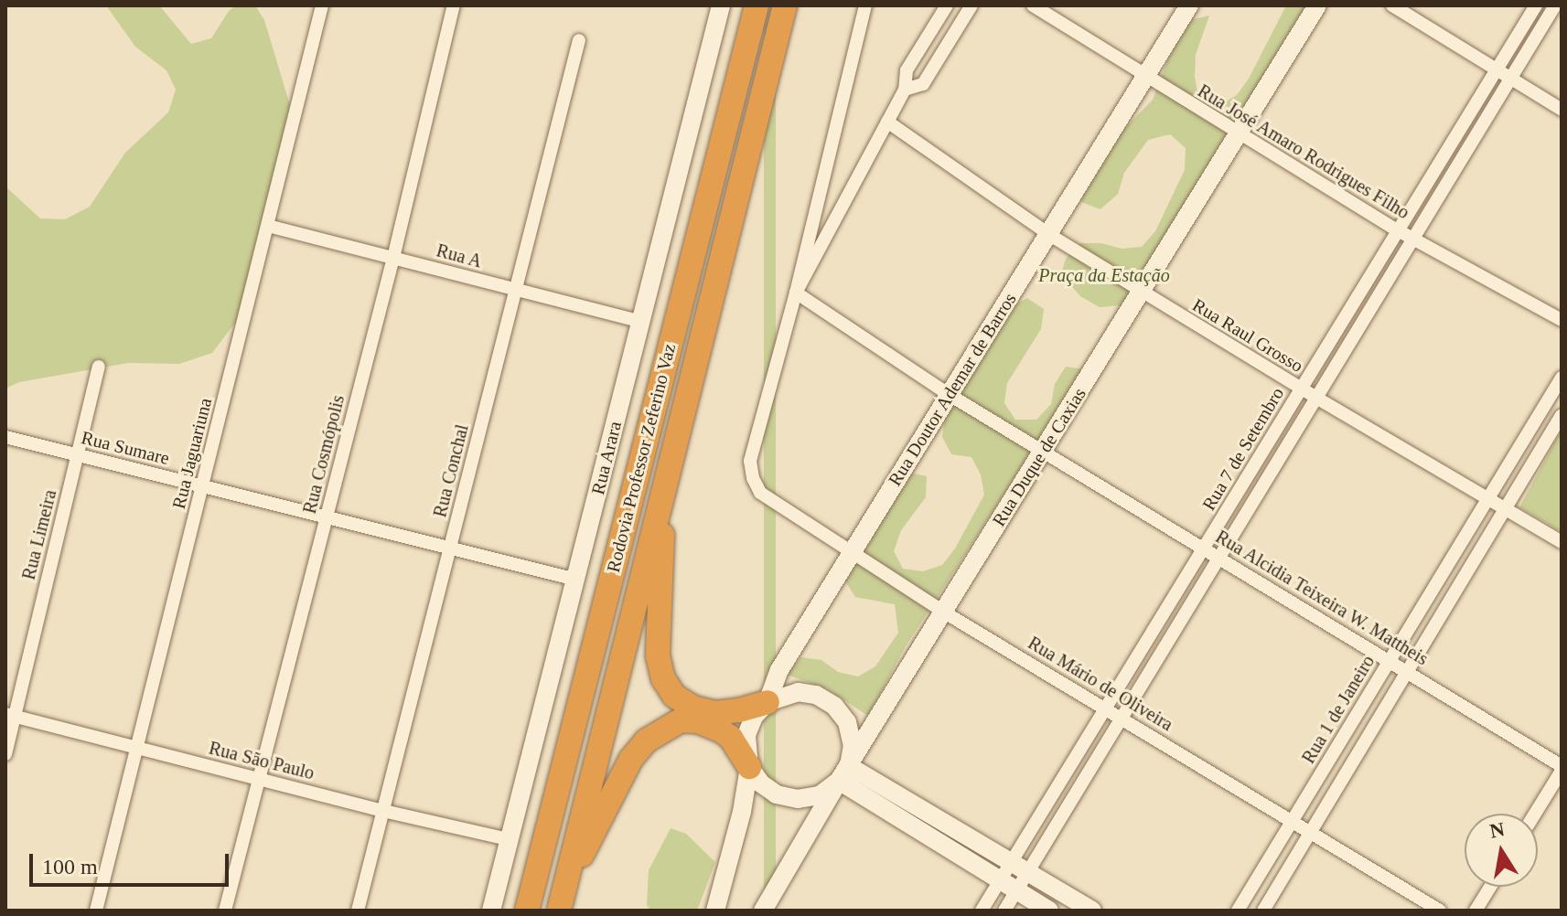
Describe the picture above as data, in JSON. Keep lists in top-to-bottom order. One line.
{"streets":{"highway":["Rodovia Professor Zeferino Vaz"],"street":["Rua José Amaro Rodrigues Filho","Rua A","Rua Raul Grosso","Rua Doutor Ademar de Barros","Rua Sumare","Rua 7 de Setembro","Rua Jaguariuna","Rua Cosmópolis","Rua Duque de Caxias","Rua Arara","Rua Conchal","Rua Limeira","Rua Alcidia Teixeira W. Mattheis","Rua Mário de Oliveira","Rua 1 de Janeiro","Rua São Paulo"]},"crossings":[["Rua José Amaro Rodrigues Filho","Rua Doutor Ademar de Barros"],["Rua José Amaro Rodrigues Filho","Rua 7 de Setembro"],["Rua José Amaro Rodrigues Filho","Rua Duque de Caxias"],["Rua A","Rua Jaguariuna"],["Rua A","Rua Cosmópolis"],["Rua A","Rua Arara"],["Rua A","Rua Conchal"],["Rua Raul Grosso","Rua Doutor Ademar de Barros"],["Rua Raul Grosso","Rua 7 de Setembro"],["Rua Raul Grosso","Rua Duque de Caxias"],["Rua Raul Grosso","Rua 1 de Janeiro"],["Rua Doutor Ademar de Barros","Rua Duque de Caxias"],["Rua Doutor Ademar de Barros","Rua Alcidia Teixeira W. Mattheis"],["Rua Doutor Ademar de Barros","Rua Mário de Oliveira"],["Rua Sumare","Rua Jaguariuna"],["Rua Sumare","Rua Cosmópolis"],["Rua Sumare","Rua Arara"],["Rua Sumare","Rua Conchal"],["Rua Sumare","Rua Limeira"],["Rua 7 de Setembro","Rua Alcidia Teixeira W. Mattheis"],["Rua 7 de Setembro","Rua Mário de Oliveira"],["Rua Jaguariuna","Rua São Paulo"],["Rua Cosmópolis","Rua São Paulo"],["Rua Duque de Caxias","Rua Alcidia Teixeira W. Mattheis"],["Rua Duque de Caxias","Rua Mário de Oliveira"],["Rua Arara","Rua São Paulo"],["Rua Conchal","Rua São Paulo"],["Rua Limeira","Rua São Paulo"],["Rua Alcidia Teixeira W. Mattheis","Rua Mário de Oliveira"],["Rua Alcidia Teixeira W. Mattheis","Rua 1 de Janeiro"],["Rua Mário de Oliveira","Rua 1 de Janeiro"]],"parks":["Praça da Estação"],"scale_bar":"100 m","north":"top"}
